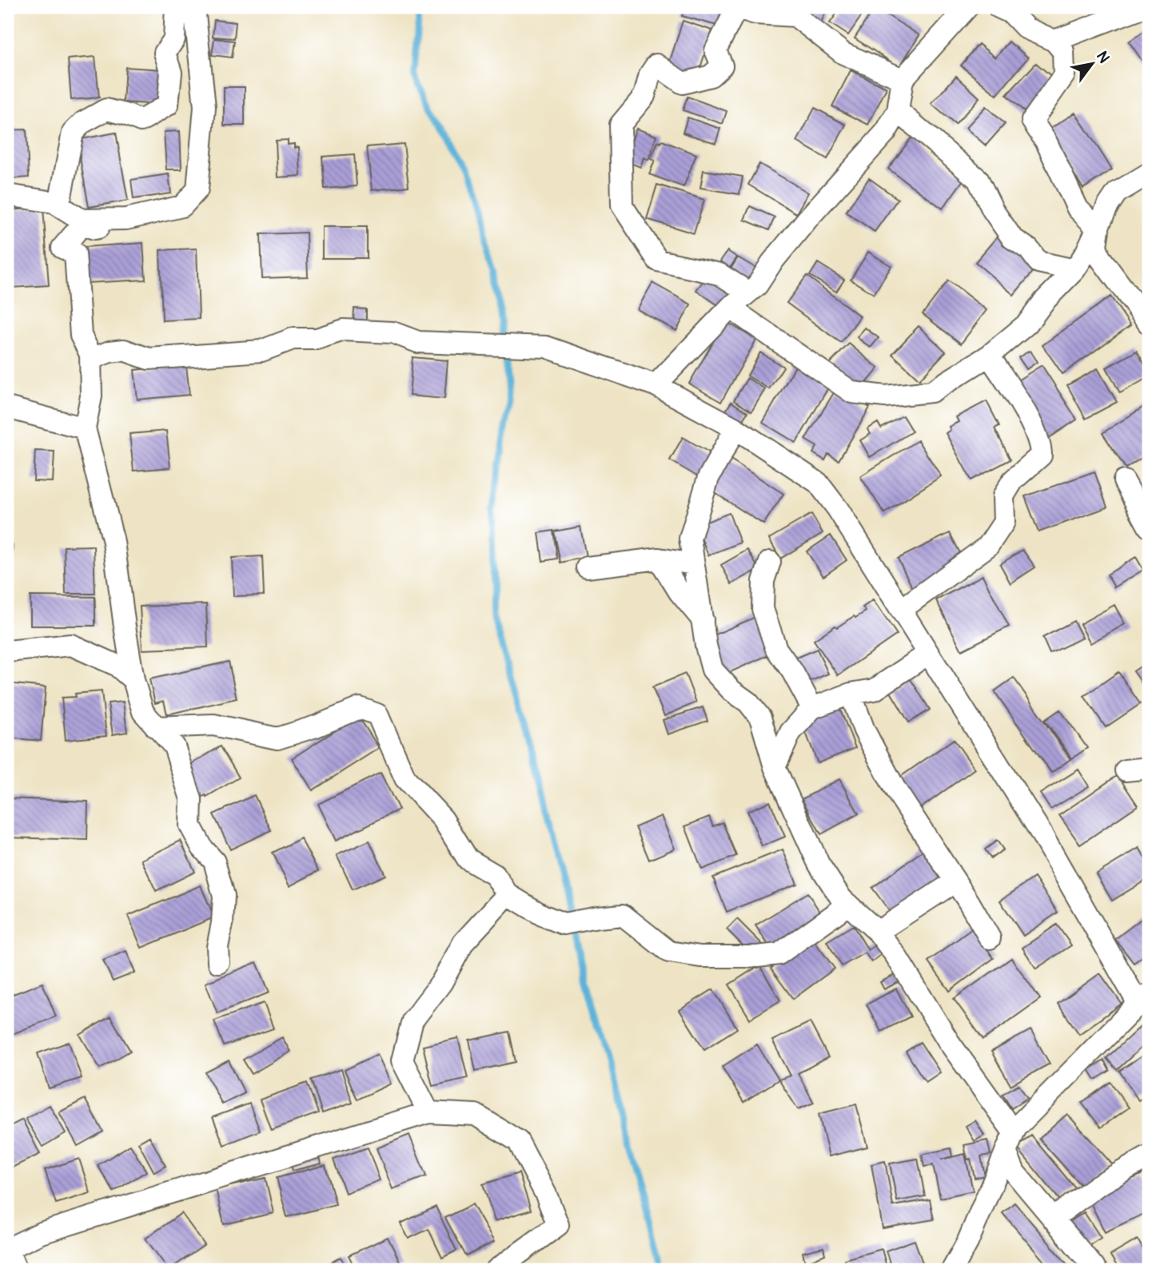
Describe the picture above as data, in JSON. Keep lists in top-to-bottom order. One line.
{"north":"top right"}
